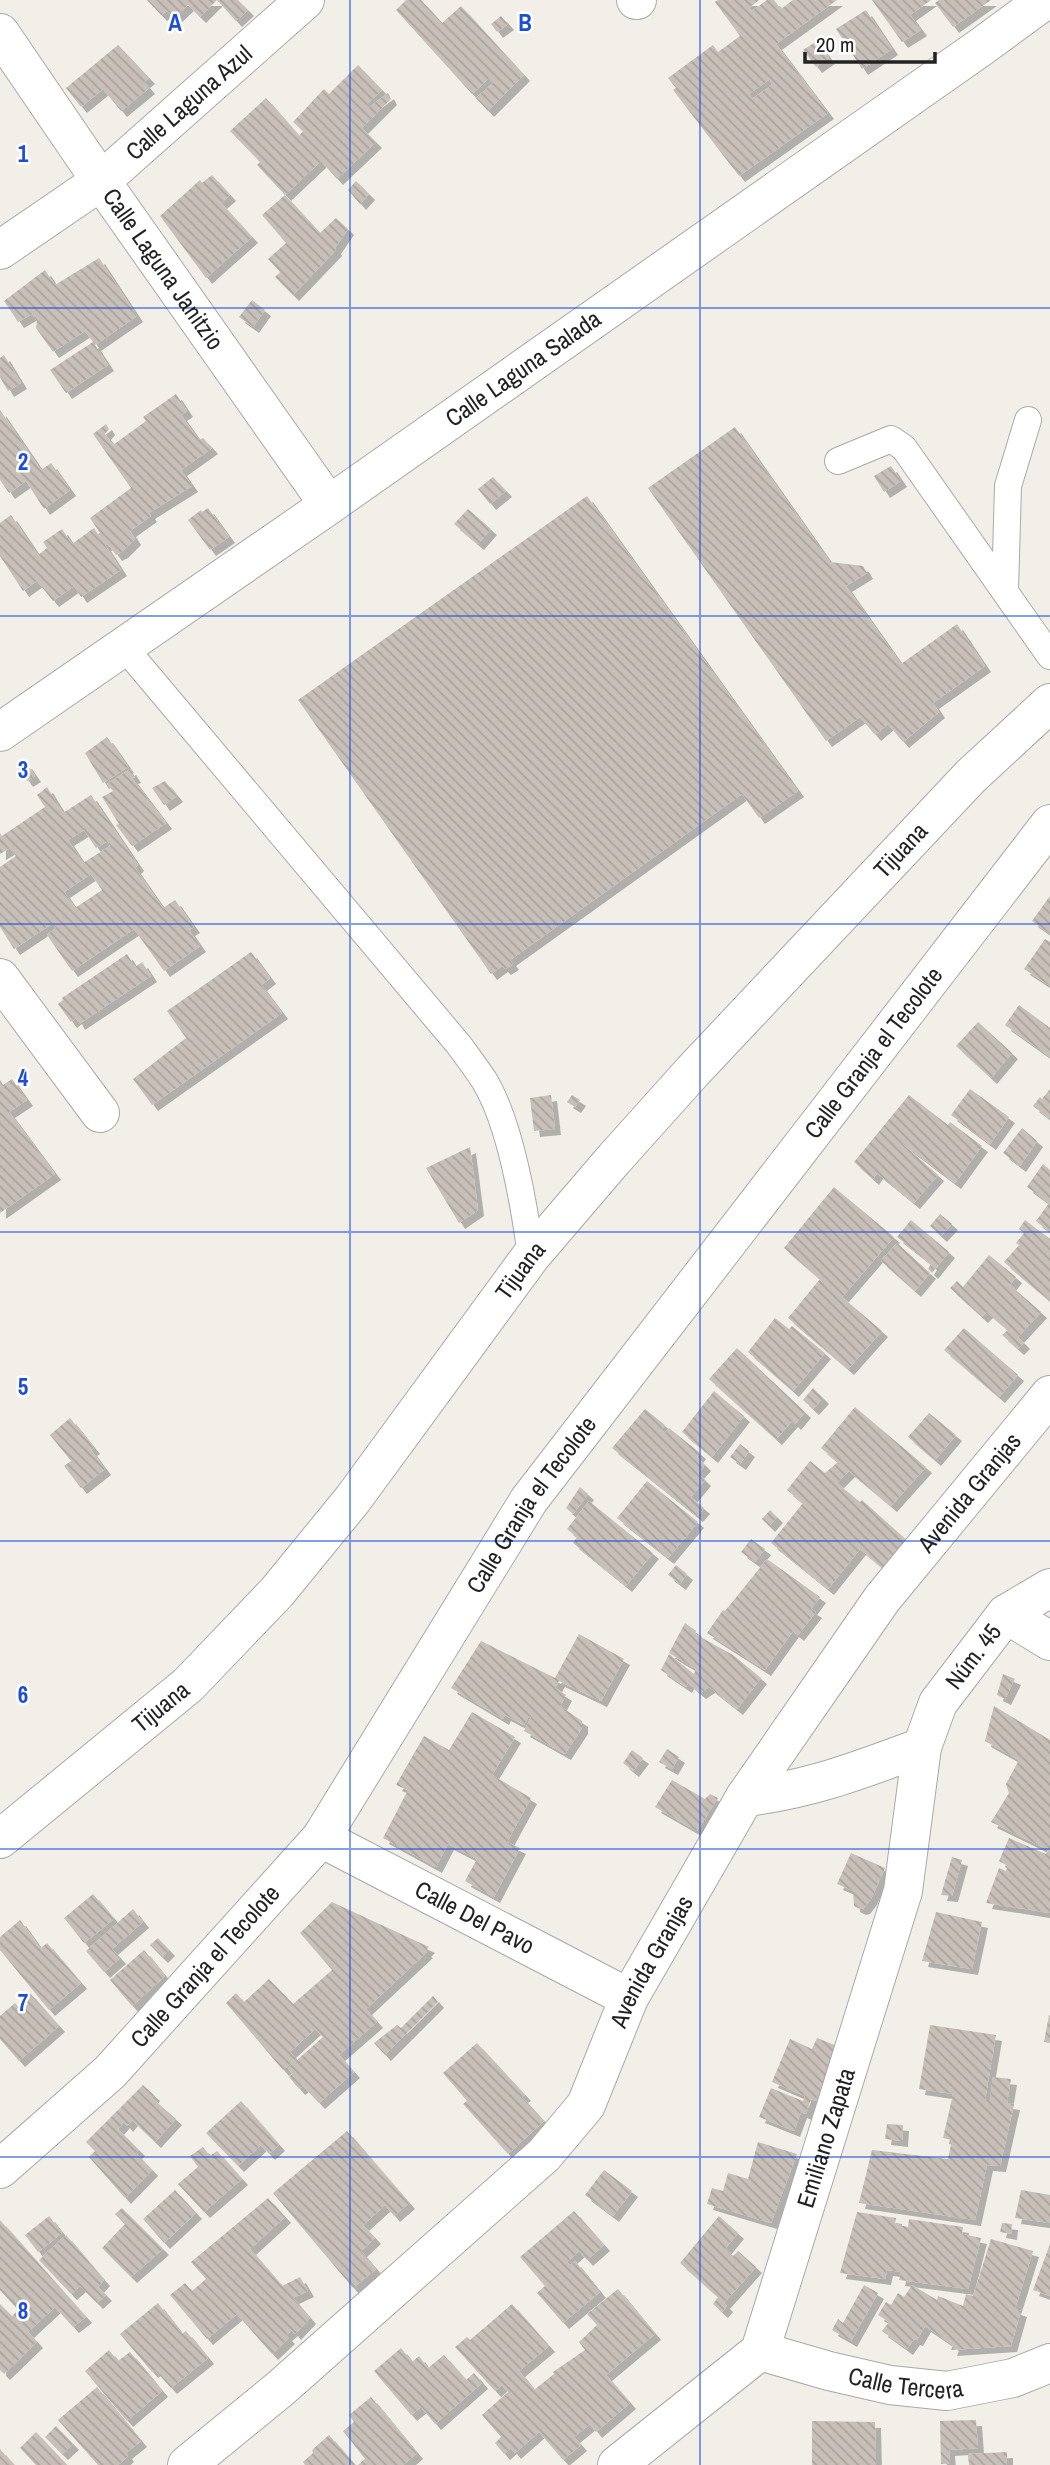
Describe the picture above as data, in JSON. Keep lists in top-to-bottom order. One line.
{"streets":{"street":["Calle Laguna Azul","Calle Laguna Janitzio","Calle Laguna Salada","Tijuana","Calle Granja el Tecolote","Avenida Granjas","Núm. 45","Calle Del Pavo","Emiliano Zapata","Calle Tercera"]},"crossings":[["Calle Laguna Azul","Calle Laguna Janitzio"],["Calle Laguna Janitzio","Calle Laguna Salada"],["Calle Granja el Tecolote","Calle Del Pavo"],["Avenida Granjas","Calle Del Pavo"],["Núm. 45","Emiliano Zapata"],["Emiliano Zapata","Calle Tercera"]],"scale_bar":"20 m","grid":{"columns":["A","B"],"rows":["1","2","3","4","5","6","7","8"]}}
